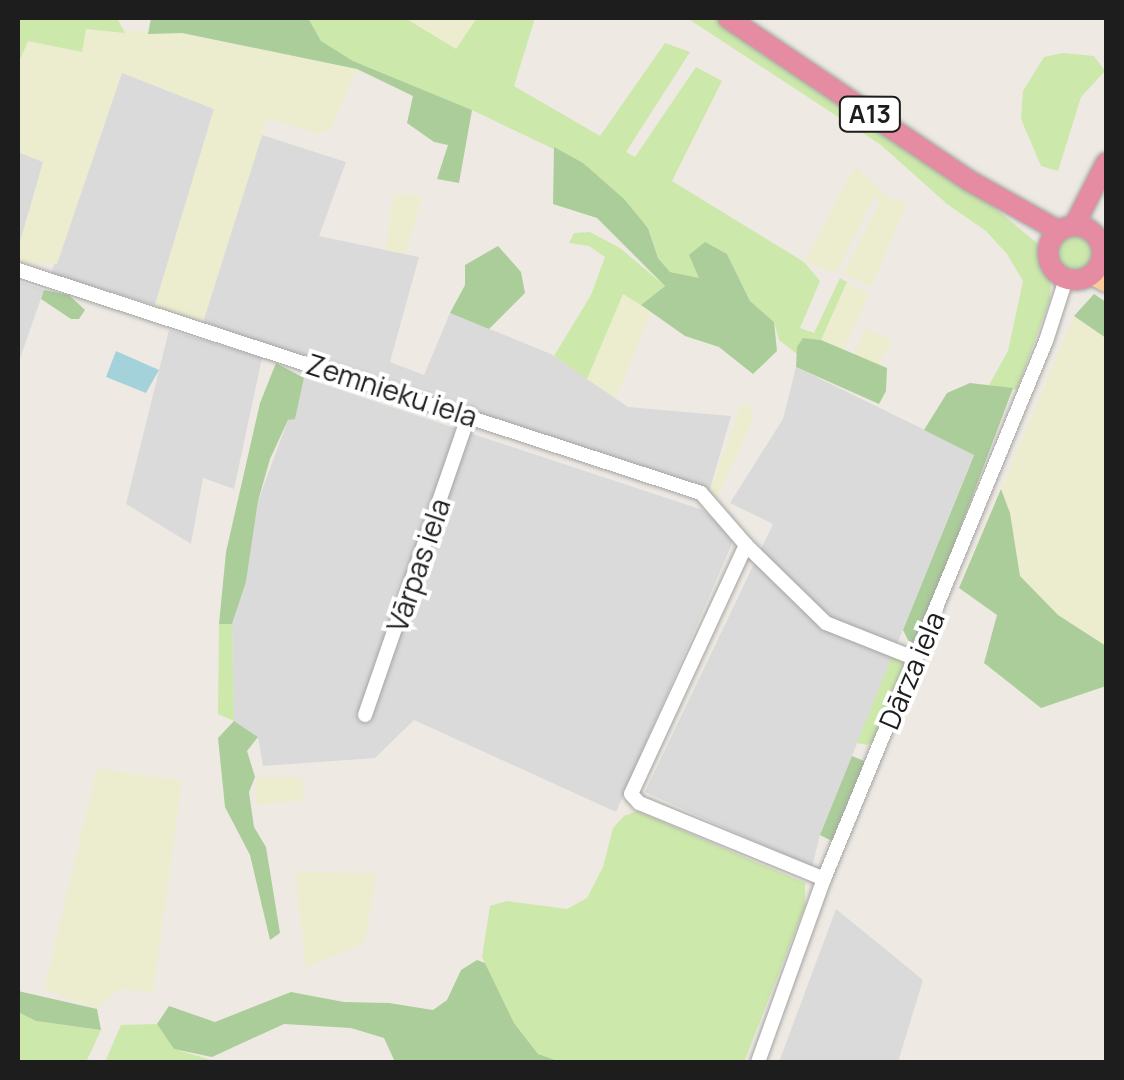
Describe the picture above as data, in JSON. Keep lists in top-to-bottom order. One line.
{"streets":{"highway":["A13"],"street":["Zemnieku iela","Vārpas iela","Dārza iela"]},"crossings":[["A13","Dārza iela"],["Zemnieku iela","Vārpas iela"],["Zemnieku iela","Dārza iela"]]}
